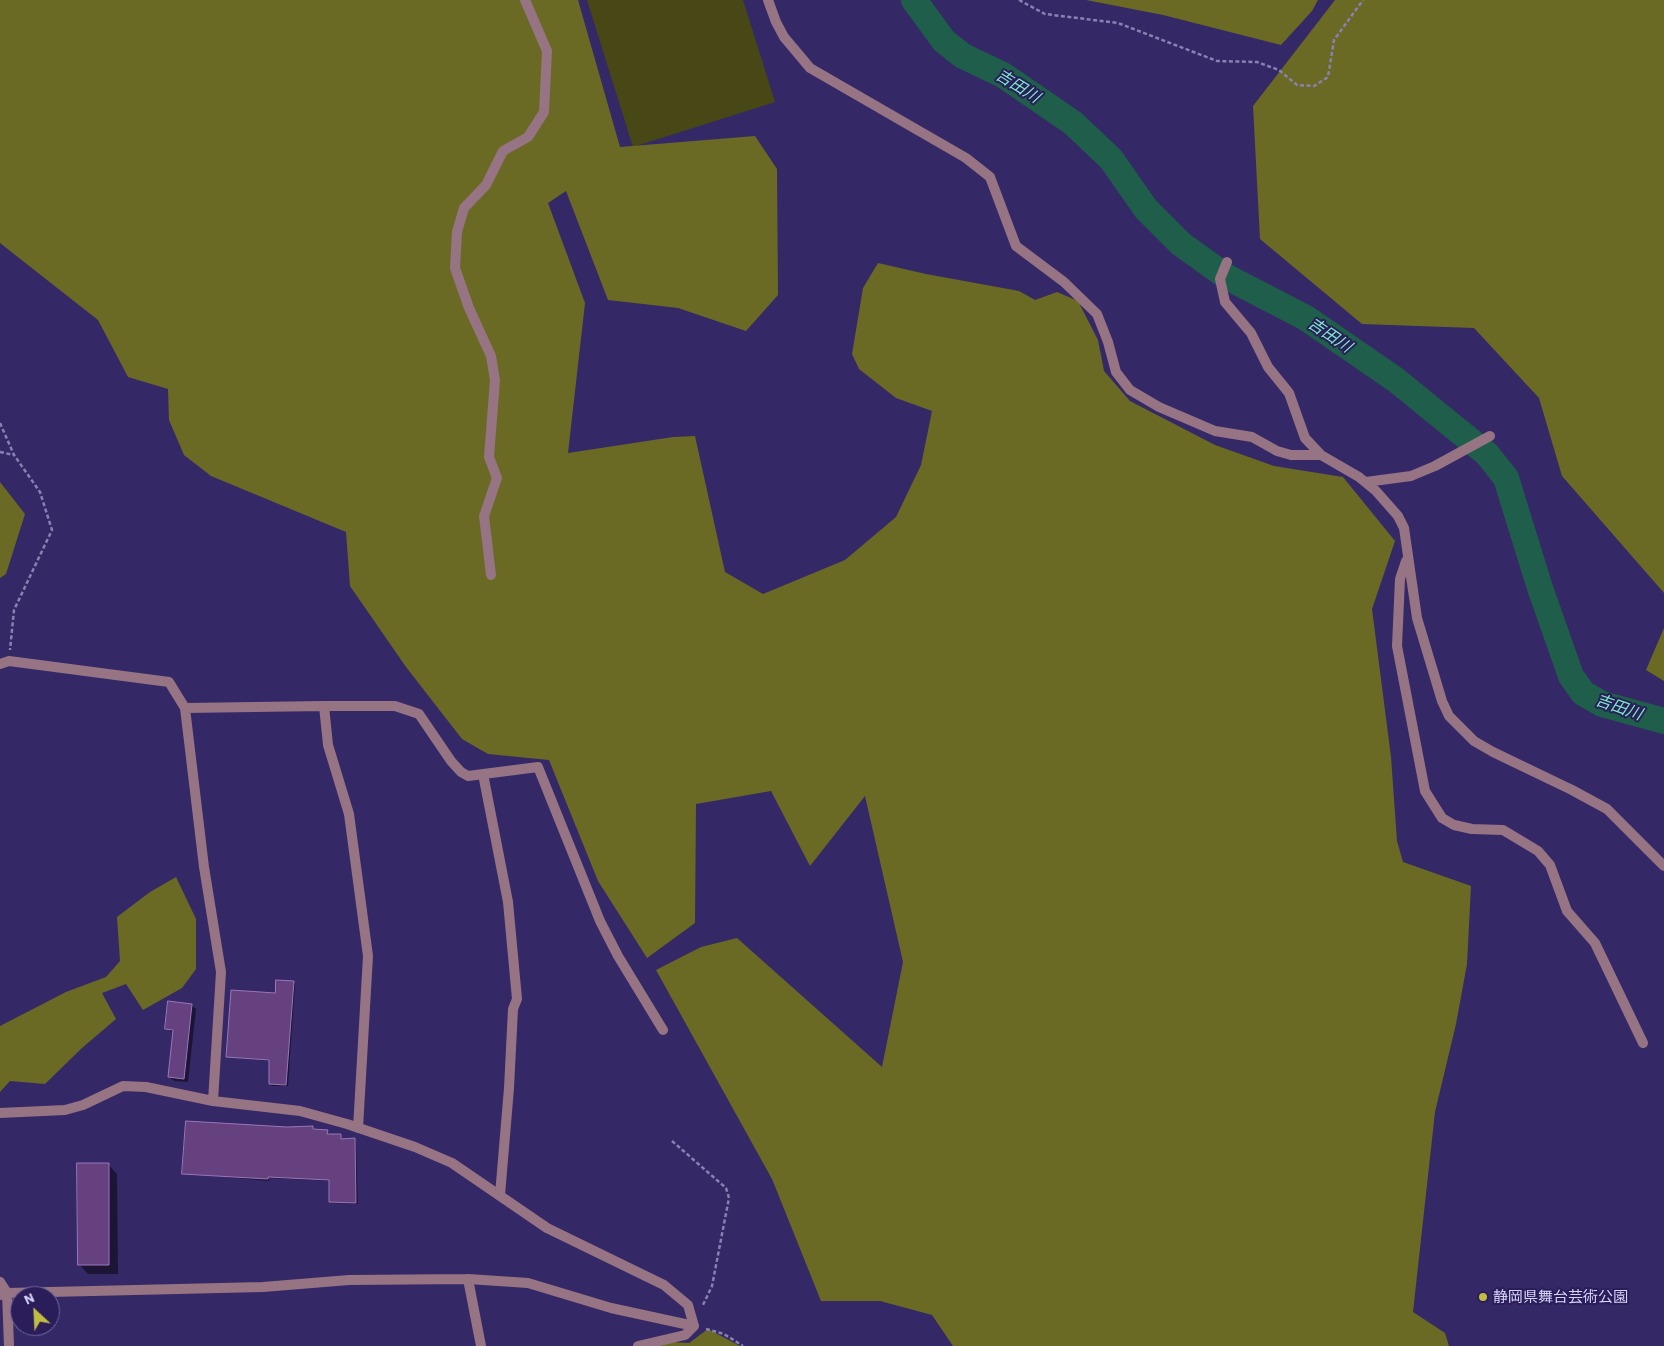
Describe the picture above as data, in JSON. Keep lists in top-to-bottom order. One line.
{"water":["吉田川"],"places":["静岡県舞台芸術公園"],"north":"top left"}
